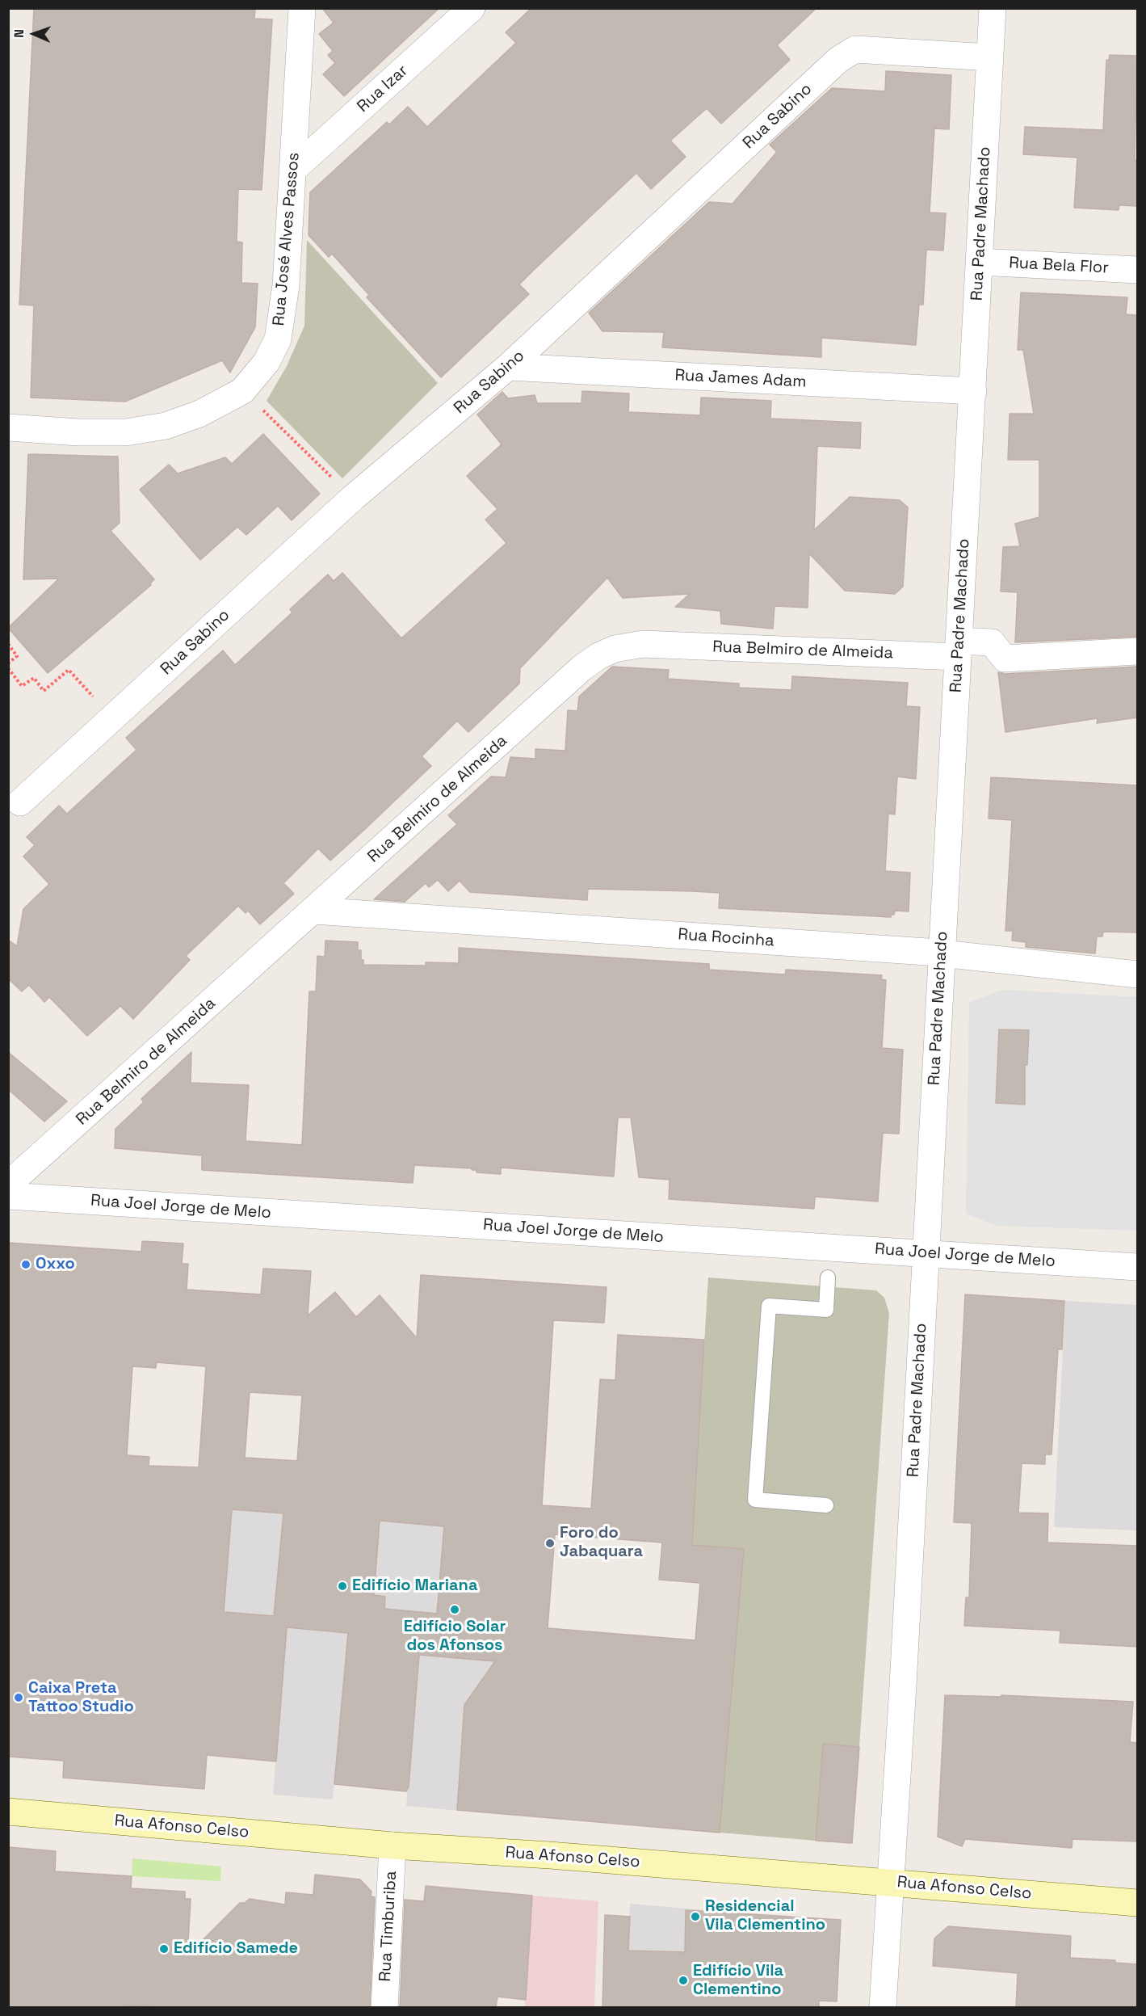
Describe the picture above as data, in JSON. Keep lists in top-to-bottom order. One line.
{"streets":{"street":["Rua Izar","Rua Sabino","Rua Padre Machado","Rua José Alves Passos","Rua Bela Flor","Rua James Adam","Rua Belmiro de Almeida","Rua Rocinha","Rua Joel Jorge de Melo","Rua Afonso Celso","Rua Timburiba"]},"crossings":[["Rua Izar","Rua José Alves Passos"],["Rua Sabino","Rua Padre Machado"],["Rua Sabino","Rua James Adam"],["Rua Padre Machado","Rua Bela Flor"],["Rua Padre Machado","Rua James Adam"],["Rua Padre Machado","Rua Belmiro de Almeida"],["Rua Padre Machado","Rua Rocinha"],["Rua Padre Machado","Rua Joel Jorge de Melo"],["Rua Padre Machado","Rua Afonso Celso"],["Rua Belmiro de Almeida","Rua Rocinha"],["Rua Afonso Celso","Rua Timburiba"]],"places":["Oxxo","Foro do Jabaquara","Edifício Mariana","Edifício Solar dos Afonsos","Caixa Preta Tattoo Studio","Residencial Vila Clementino","Edifício Samede","Edifício Vila Clementino"],"north":"left"}
